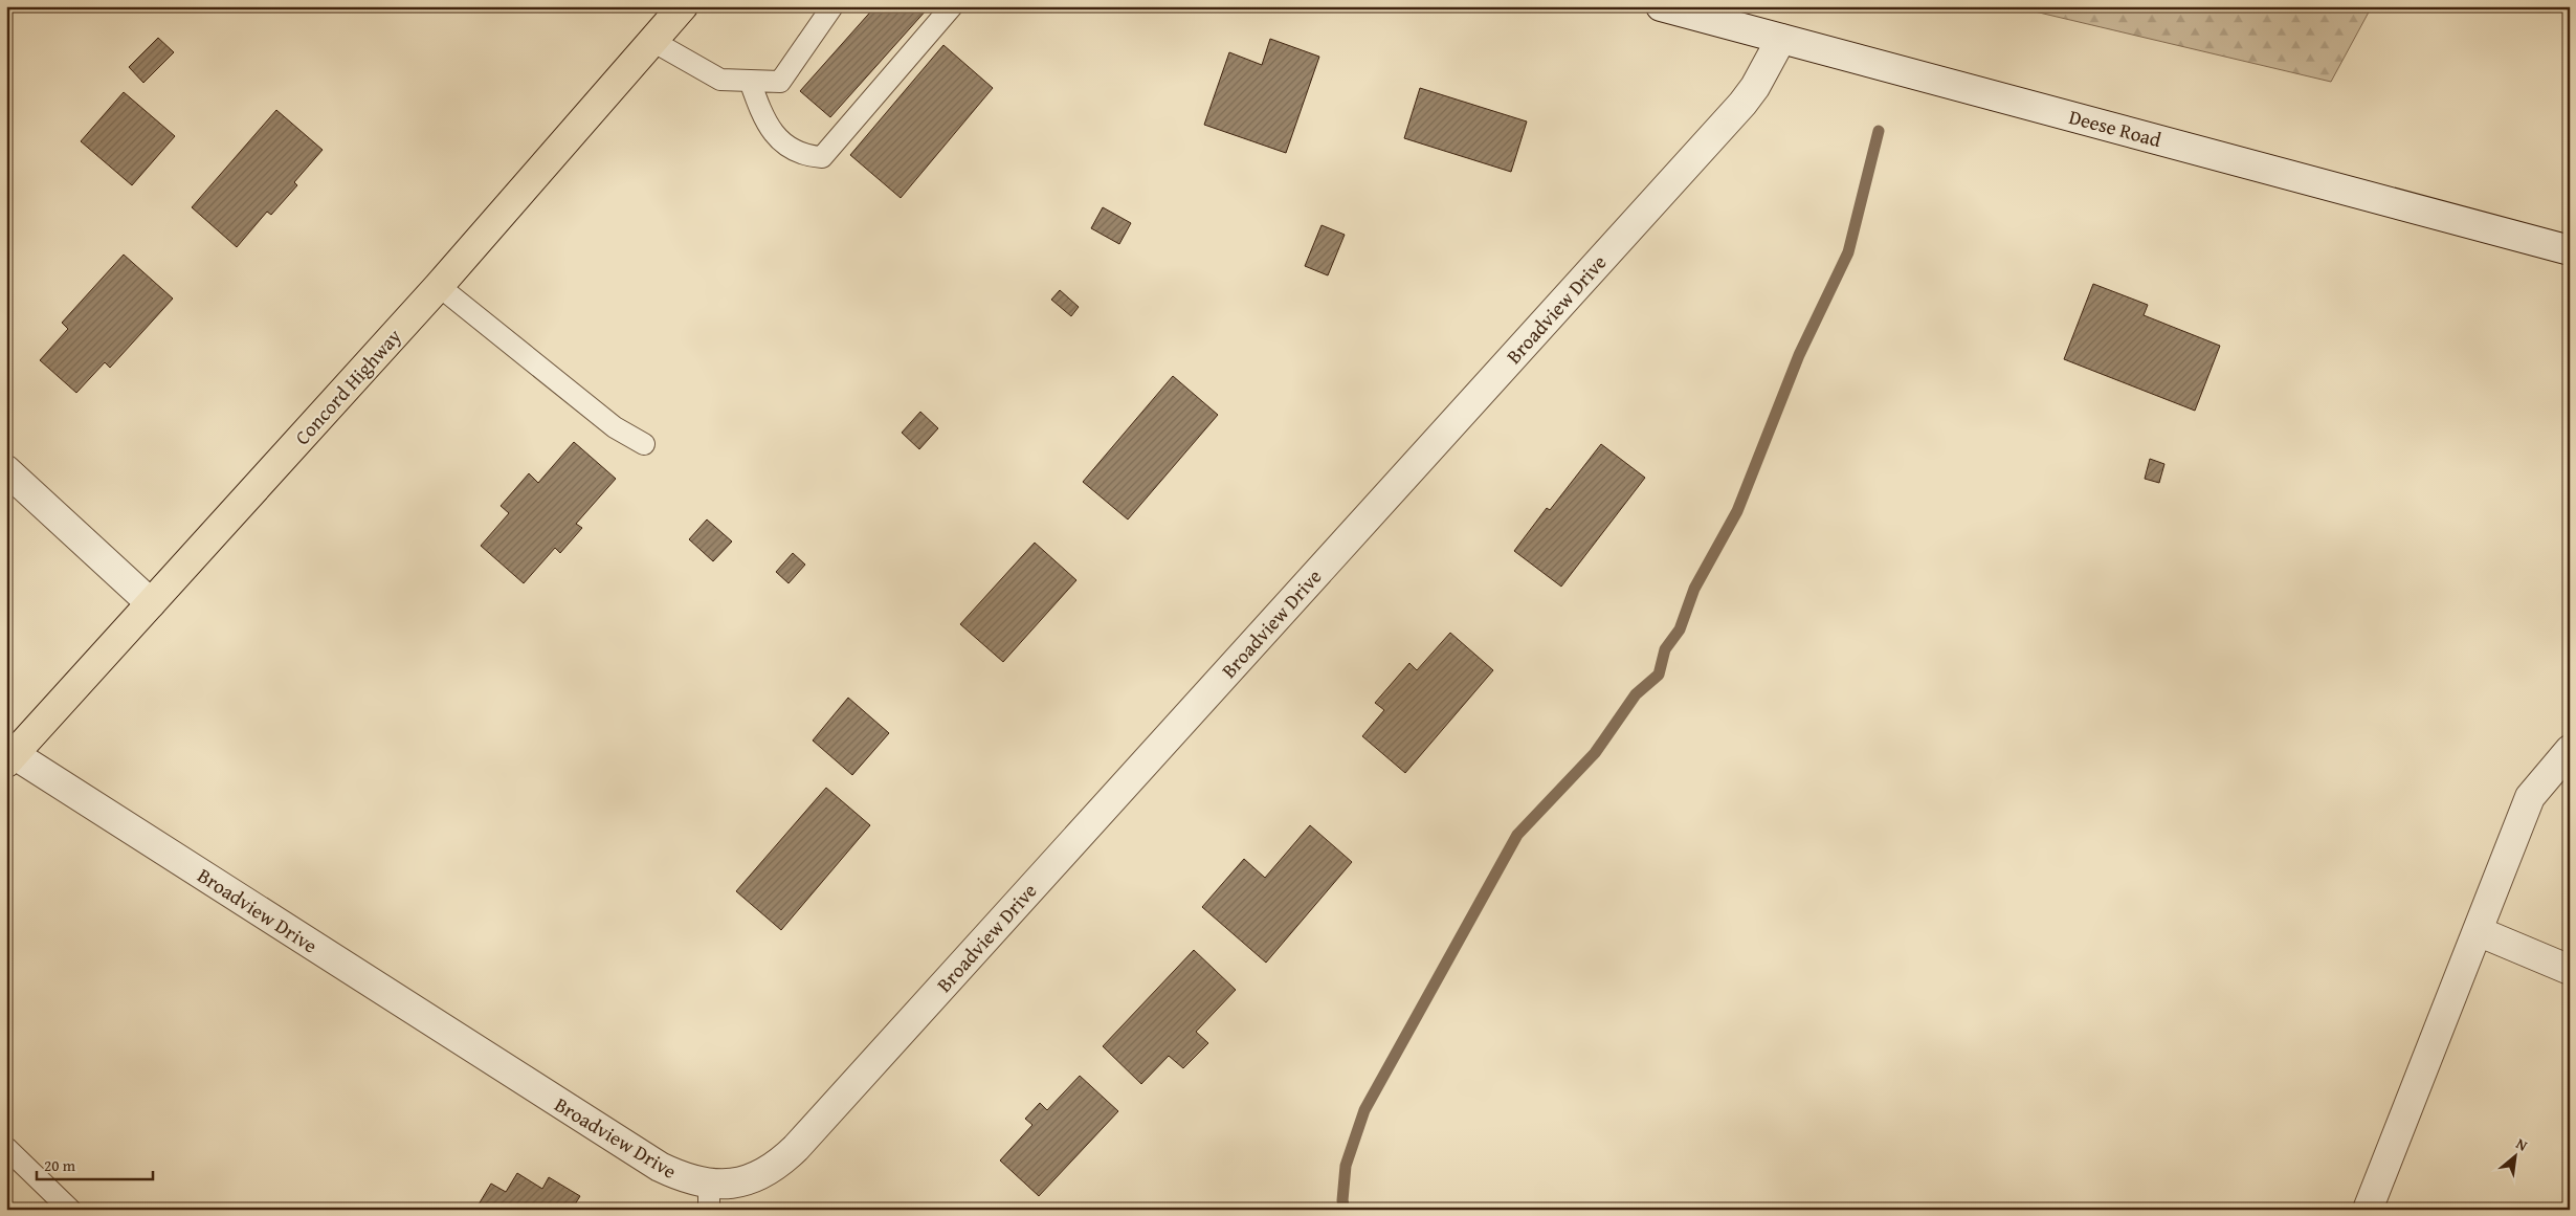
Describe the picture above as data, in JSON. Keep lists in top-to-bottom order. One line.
{"streets":{"highway":["Concord Highway"],"street":["Deese Road","Broadview Drive"]},"crossings":[["Deese Road","Broadview Drive"],["Broadview Drive","Concord Highway"]],"scale_bar":"20 m","north":"top right"}
